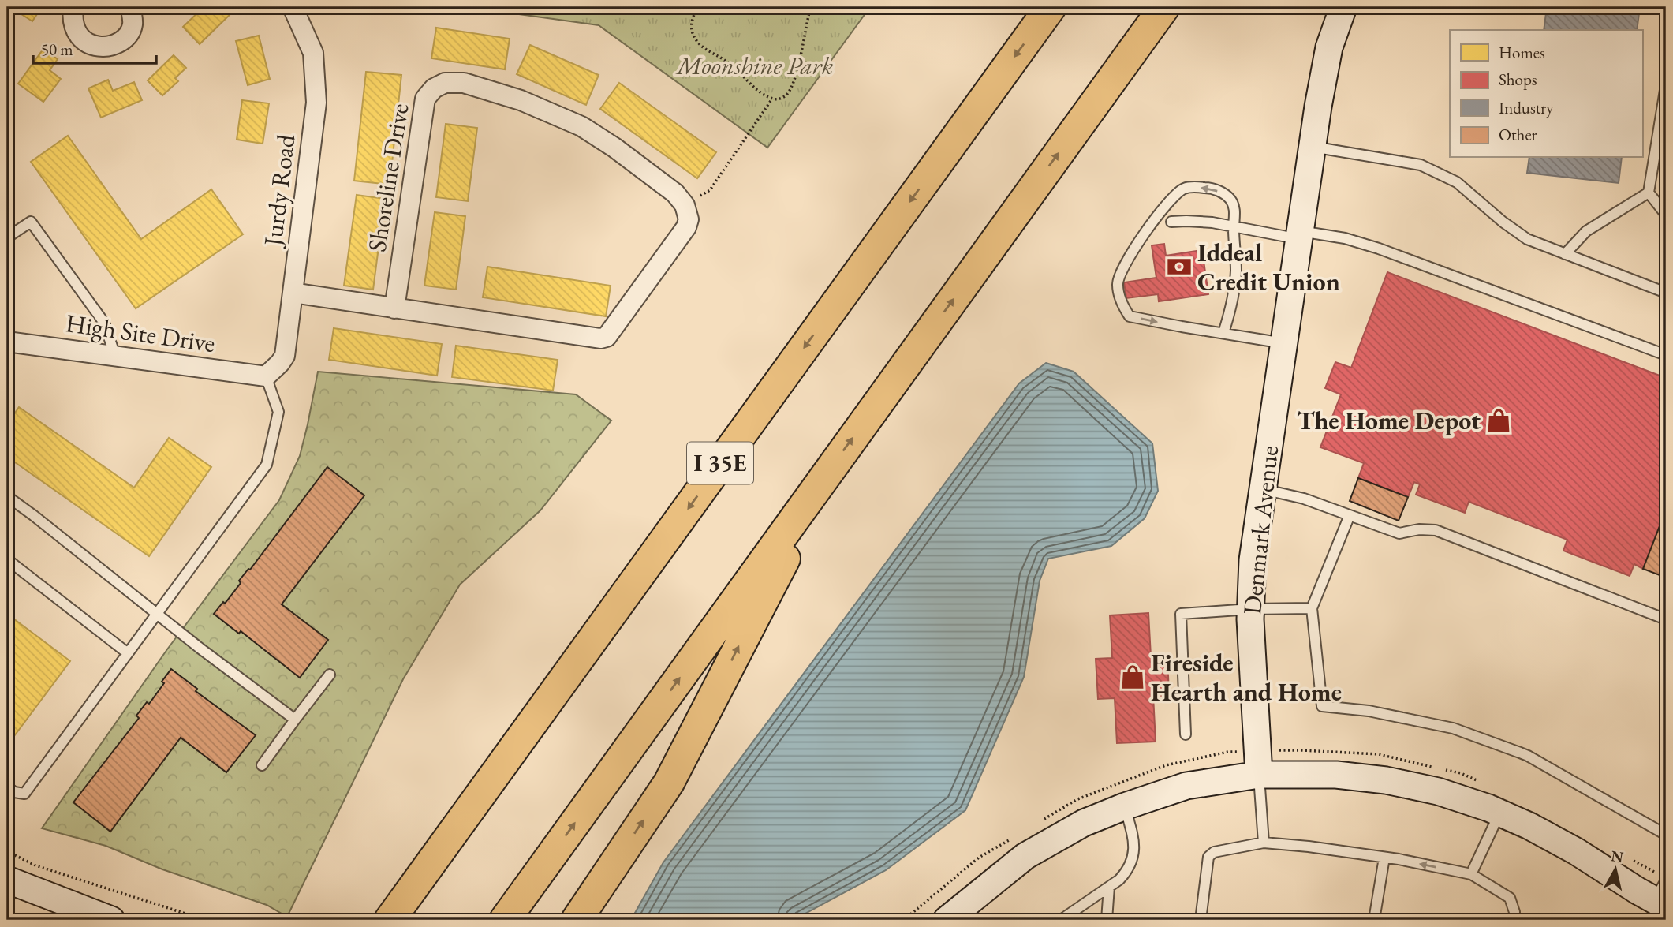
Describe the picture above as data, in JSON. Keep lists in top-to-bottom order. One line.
{"streets":{"highway":["I 35E"],"street":["Shoreline Drive","Jurdy Road","High Site Drive","Denmark Avenue"]},"crossings":[["Jurdy Road","High Site Drive"]],"parks":["Moonshine Park"],"places":{"bank":["Iddeal Credit Union"],"shop":["The Home Depot","Fireside Hearth and Home"]},"legend":["Homes","Shops","Industry","Other"],"scale_bar":"50 m","north":"top"}
